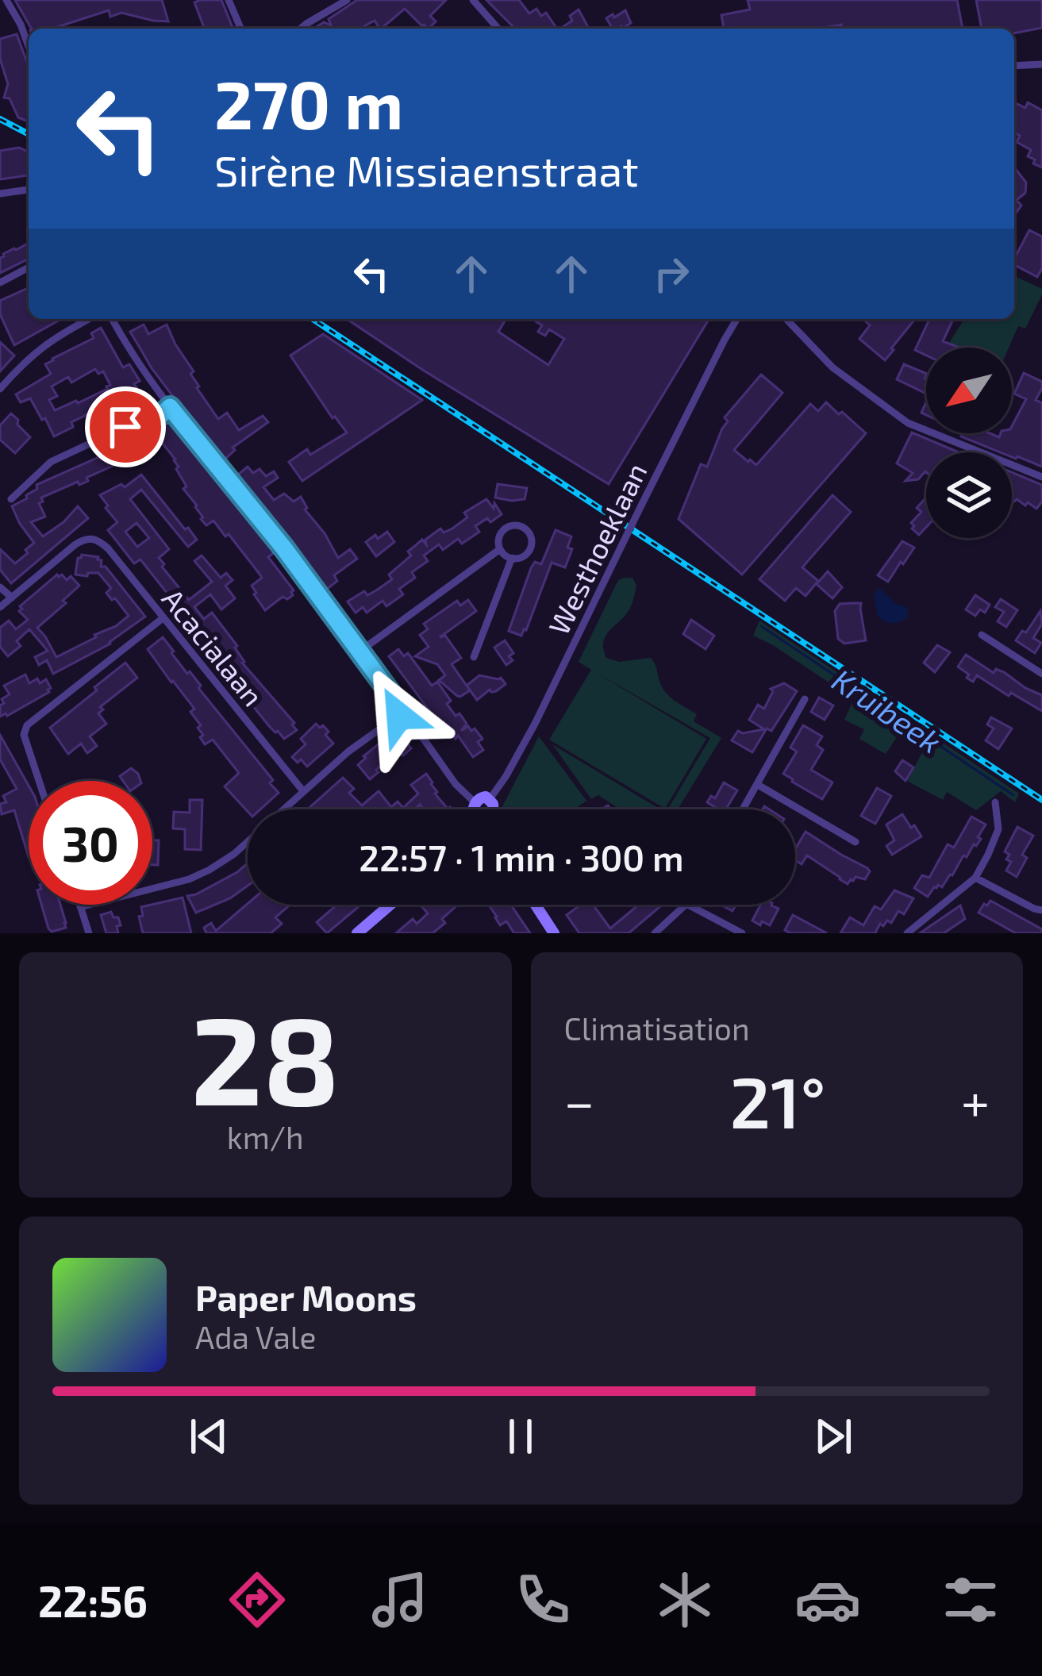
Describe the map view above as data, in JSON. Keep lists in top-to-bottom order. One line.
{"streets":{"street":["Westhoeklaan","Acacialaan"]},"water":["Kruibeek"],"north":"bottom left","page":{"turn":["270 m","Sirène Missiaenstraat"],"limit":"30","trip":"22:57 · 1 min · 300 m","tile":[["28","km/h"],"Climatisation"],"heat":["−","21°","+"],"song":["Paper Moons","Ada Vale"],"tabs":"22:56"}}
